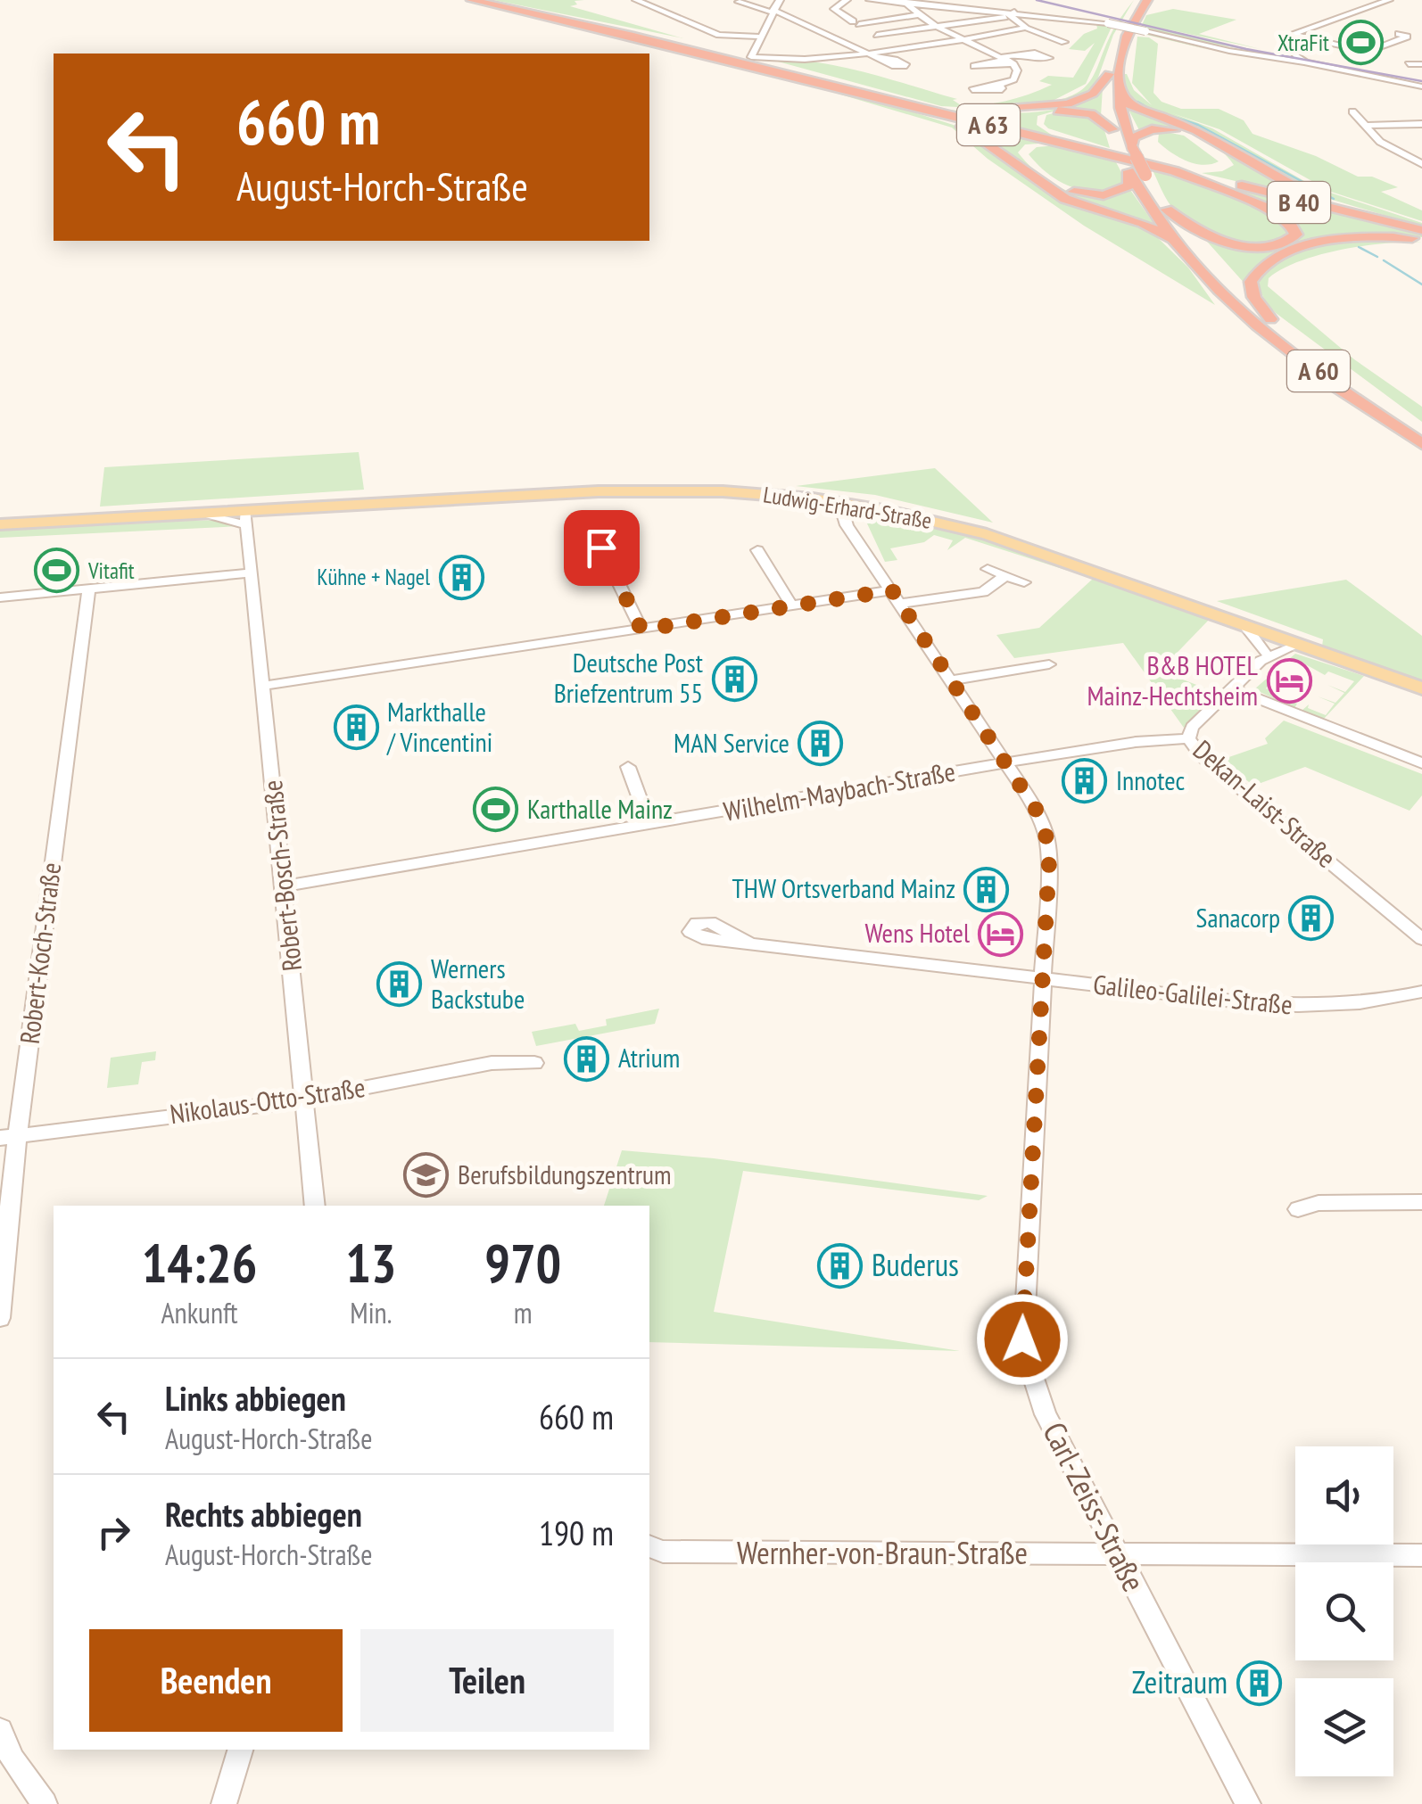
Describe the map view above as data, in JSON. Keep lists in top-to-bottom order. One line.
{"streets":{"highway":["A 63","B 40","A 60"],"main road":["Ludwig-Erhard-Straße"],"street":["Wilhelm-Maybach-Straße","Dekan-Laist-Straße","Robert-Bosch-Straße","Robert-Koch-Straße","Galileo-Galilei-Straße","Nikolaus-Otto-Straße","Carl-Zeiss-Straße","Wernher-von-Braun-Straße"]},"crossings":[["A 63","B 40"],["Ludwig-Erhard-Straße","Dekan-Laist-Straße"],["Ludwig-Erhard-Straße","Robert-Bosch-Straße"],["Ludwig-Erhard-Straße","Carl-Zeiss-Straße"],["Wilhelm-Maybach-Straße","Dekan-Laist-Straße"],["Wilhelm-Maybach-Straße","Robert-Bosch-Straße"],["Wilhelm-Maybach-Straße","Carl-Zeiss-Straße"],["Robert-Bosch-Straße","Nikolaus-Otto-Straße"],["Robert-Koch-Straße","Nikolaus-Otto-Straße"],["Galileo-Galilei-Straße","Carl-Zeiss-Straße"],["Carl-Zeiss-Straße","Wernher-von-Braun-Straße"]],"places":{"sports":["XtraFit","Vitafit","Karthalle Mainz"],"building":["Kühne + Nagel","Deutsche Post Briefzentrum 55","Markthalle / Vincentini","MAN Service","Innotec","THW Ortsverband Mainz","Sanacorp","Werners Backstube","Atrium","Buderus","Zeitraum"],"hotel":["B&B HOTEL Mainz-Hechtsheim","Wens Hotel"],"school or university":["Berufsbildungszentrum"]},"page":{"turn":["660 m","August-Horch-Straße"],"eta":["14:26","Ankunft","13","Min.","970","m"],"list":[{"name":"Links abbiegen","note":"August-Horch-Straße","value":"660 m"},{"name":"Rechts abbiegen","note":"August-Horch-Straße","value":"190 m"}],"buttons":["Beenden","Teilen"]}}
